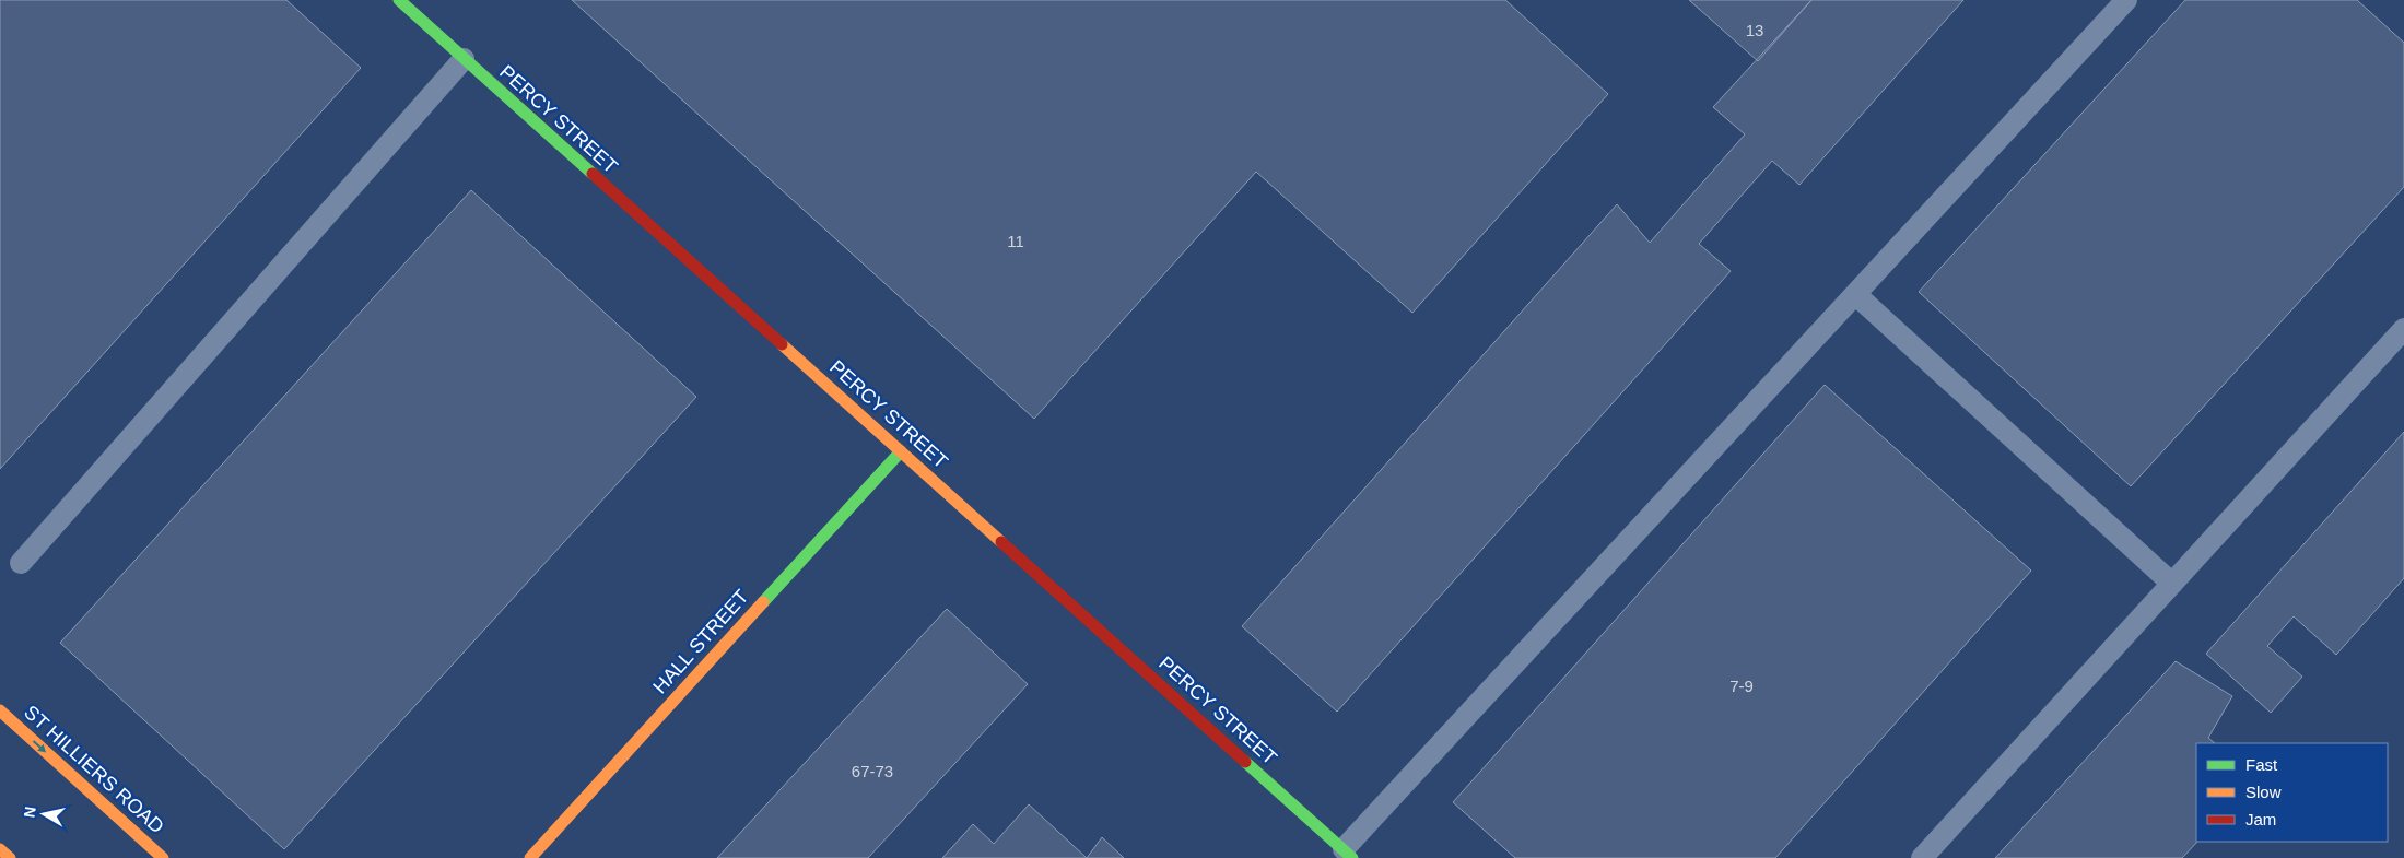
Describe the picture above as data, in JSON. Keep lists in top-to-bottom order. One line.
{"streets":{"main road":["PERCY STREET","HALL STREET","ST HILLIERS ROAD"]},"crossings":[["PERCY STREET","HALL STREET"]],"one_way":["ST HILLIERS ROAD"],"house_numbers":["13","11","7-9","67-73"],"legend":["Fast","Slow","Jam"],"north":"left"}
